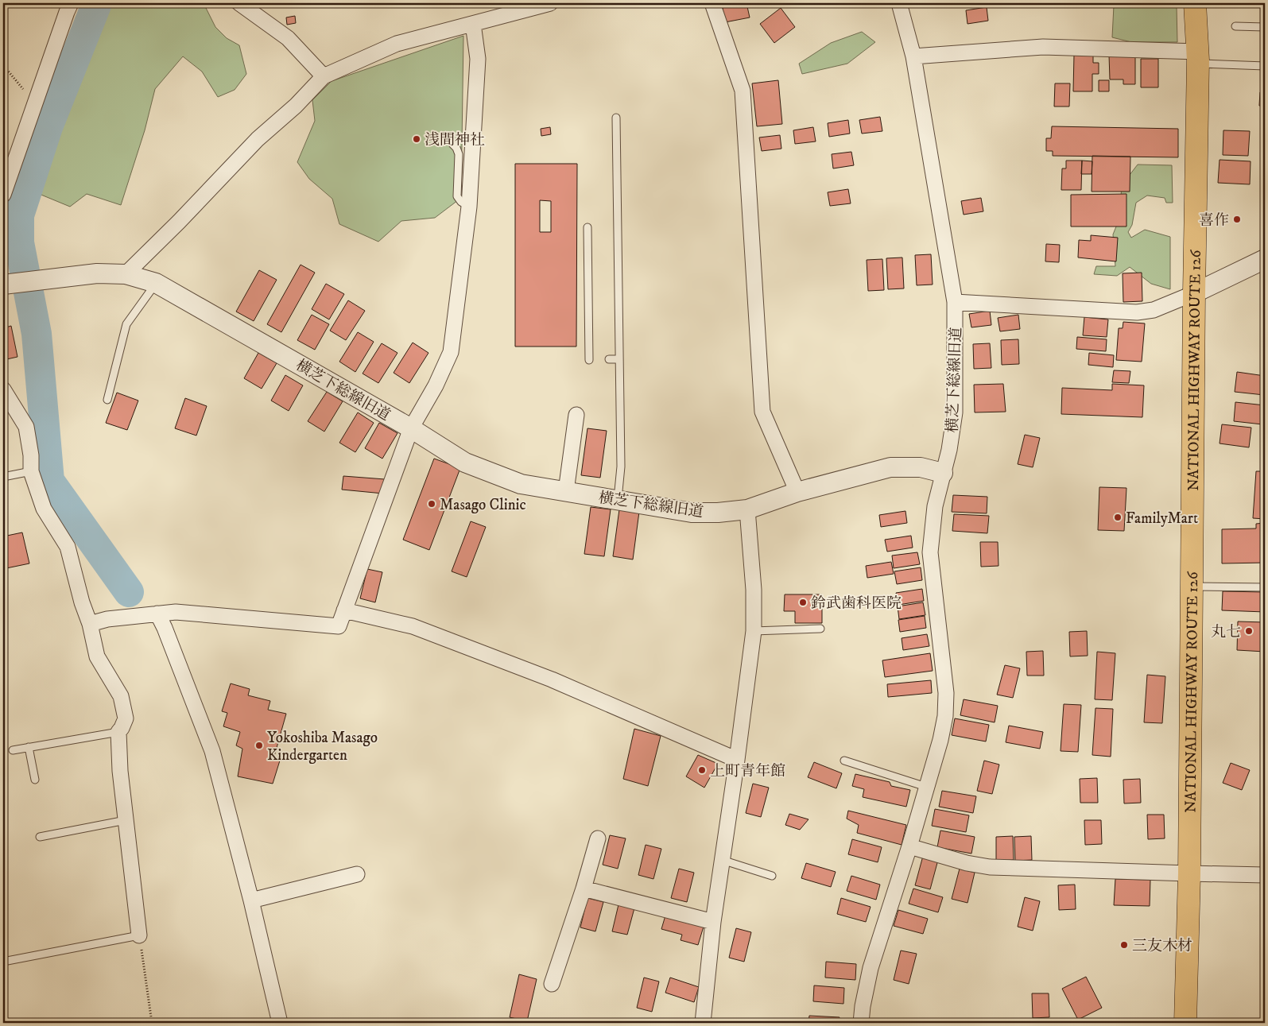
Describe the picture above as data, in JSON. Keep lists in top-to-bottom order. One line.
{"streets":{"highway":["NATIONAL HIGHWAY ROUTE 126"],"street":["横芝下総線旧道"]},"places":["浅間神社","喜作","Masago Clinic","FamilyMart","鈴武歯科医院","丸七","Yokoshiba Masago Kindergarten","上町青年館","三友木材"]}
